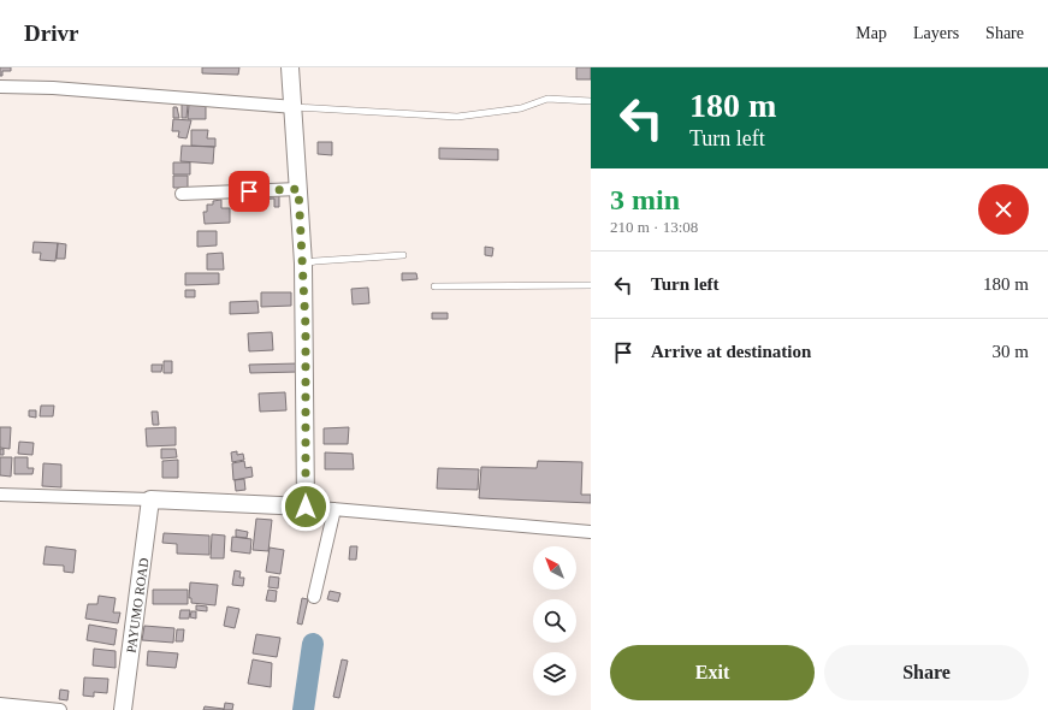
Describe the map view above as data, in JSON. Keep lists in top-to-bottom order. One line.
{"streets":{"street":["PAYUMO ROAD"]},"north":"top left","page":{"header":"Drivr","nav":["Map","Layers","Share"],"turn":["180 m","Turn left"],"heading":["3 min","210 m · 13:08"],"list":[{"name":"Turn left","value":"180 m"},{"name":"Arrive at destination","value":"30 m"}],"buttons":["Exit","Share"]}}
